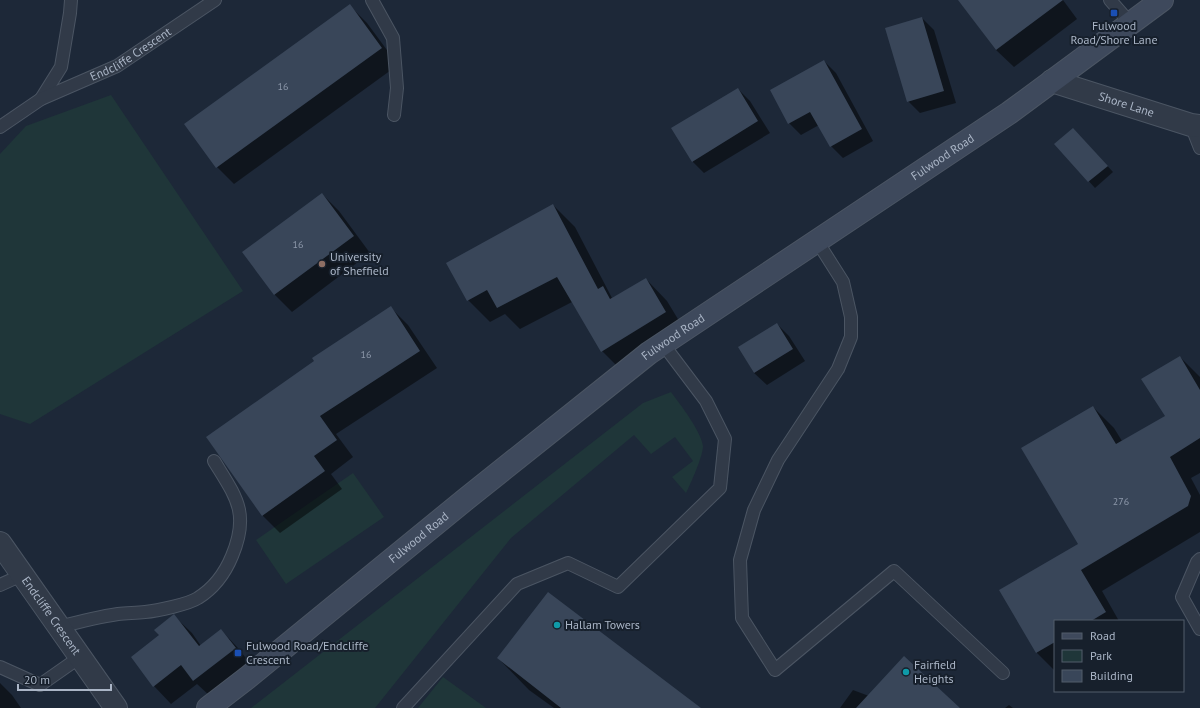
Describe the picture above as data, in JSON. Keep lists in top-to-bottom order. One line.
{"streets":{"street":["Endcliffe Crescent","Shore Lane","Fulwood Road"]},"crossings":[["Shore Lane","Fulwood Road"]],"places":{"transit":["Fulwood Road/Shore Lane","Fulwood Road/Endcliffe Crescent"],"other":["University of Sheffield","Hallam Towers","Fairfield Heights"]},"house_numbers":["16","16","16","276"],"legend":["Road","Park","Building"],"scale_bar":"20 m"}
